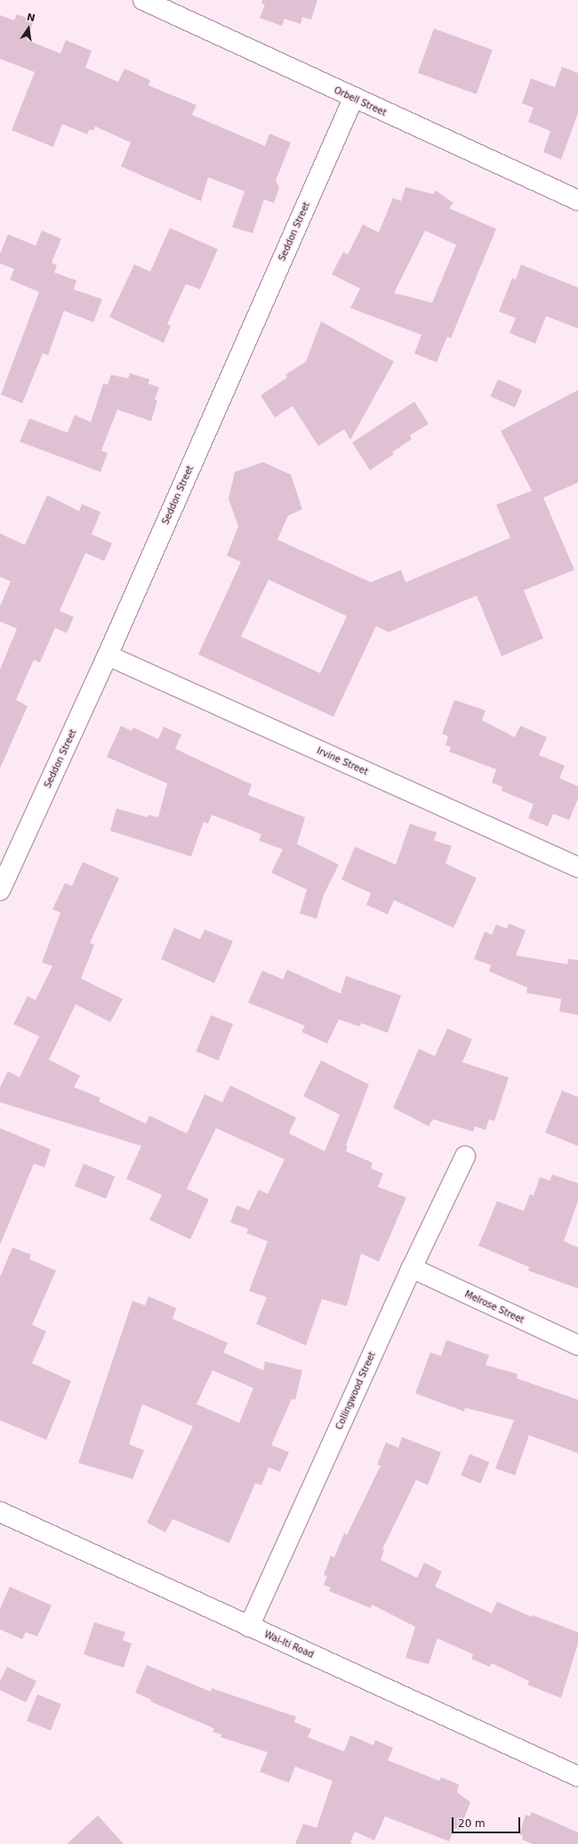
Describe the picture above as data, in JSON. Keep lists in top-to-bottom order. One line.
{"streets":{"street":["Orbell Street","Seddon Street","Irvine Street","Melrose Street","Collingwood Street","Wai-Iti Road"]},"crossings":[["Orbell Street","Seddon Street"],["Seddon Street","Irvine Street"],["Melrose Street","Collingwood Street"],["Collingwood Street","Wai-Iti Road"]],"scale_bar":"20 m","north":"top"}
